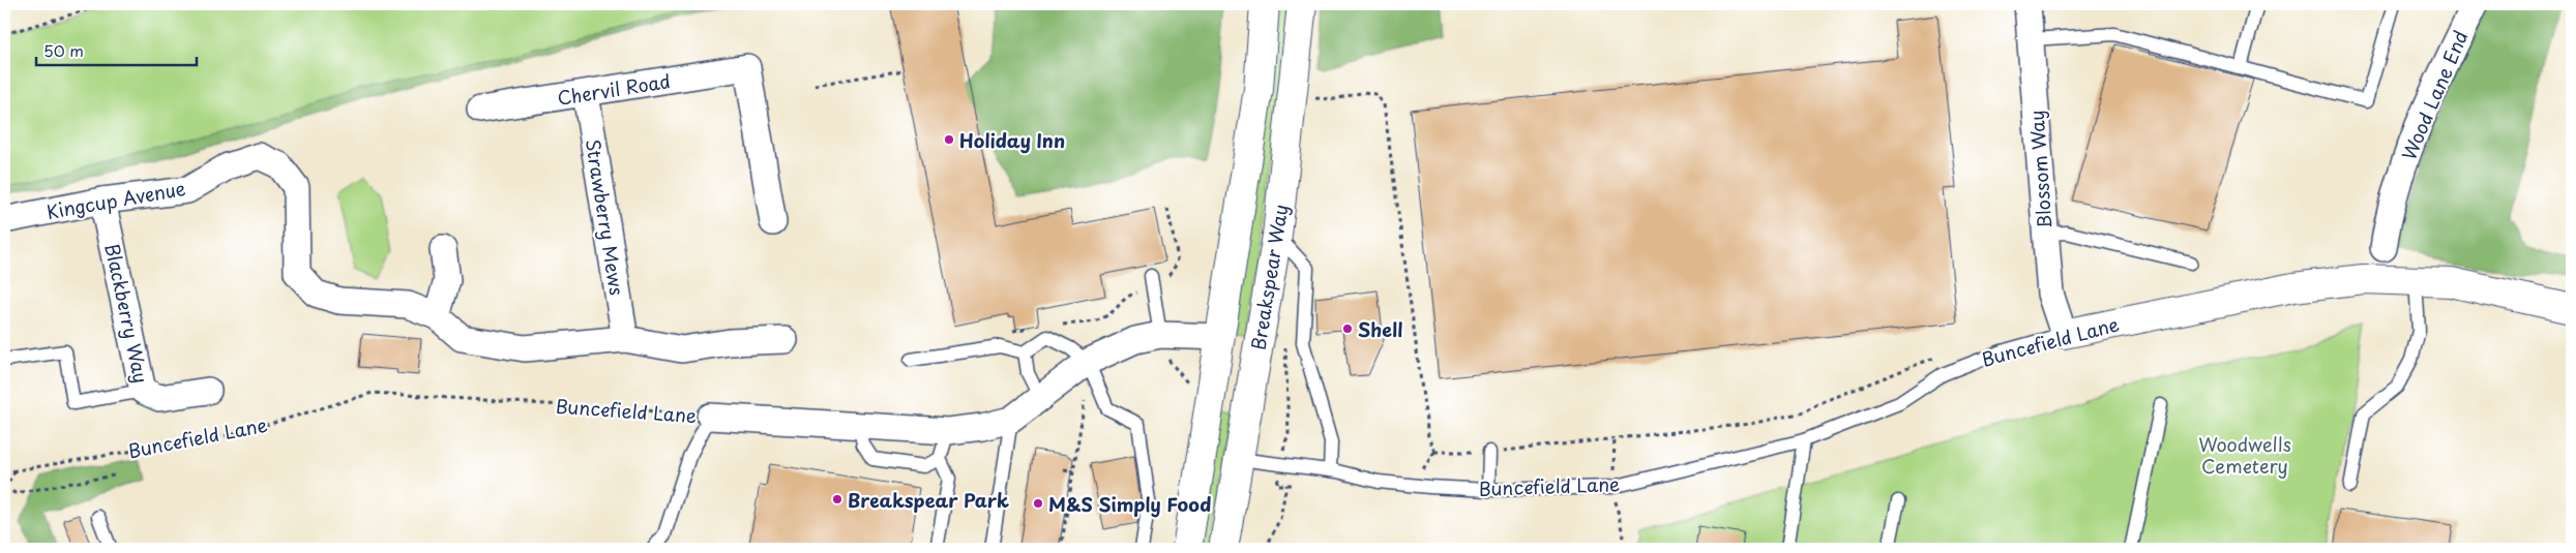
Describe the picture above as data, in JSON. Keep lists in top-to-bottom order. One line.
{"streets":{"main road":["Breakspear Way","Buncefield Lane"],"street":["Chervil Road","Wood Lane End","Blossom Way","Kingcup Avenue","Strawberry Mews","Blackberry Way"]},"crossings":[["Chervil Road","Strawberry Mews"],["Blossom Way","Buncefield Lane"],["Kingcup Avenue","Strawberry Mews"],["Kingcup Avenue","Blackberry Way"],["Breakspear Way","Buncefield Lane"]],"parks":["Woodwells Cemetery"],"places":["Holiday Inn","Shell","Breakspear Park","M&S Simply Food"],"scale_bar":"50 m"}
